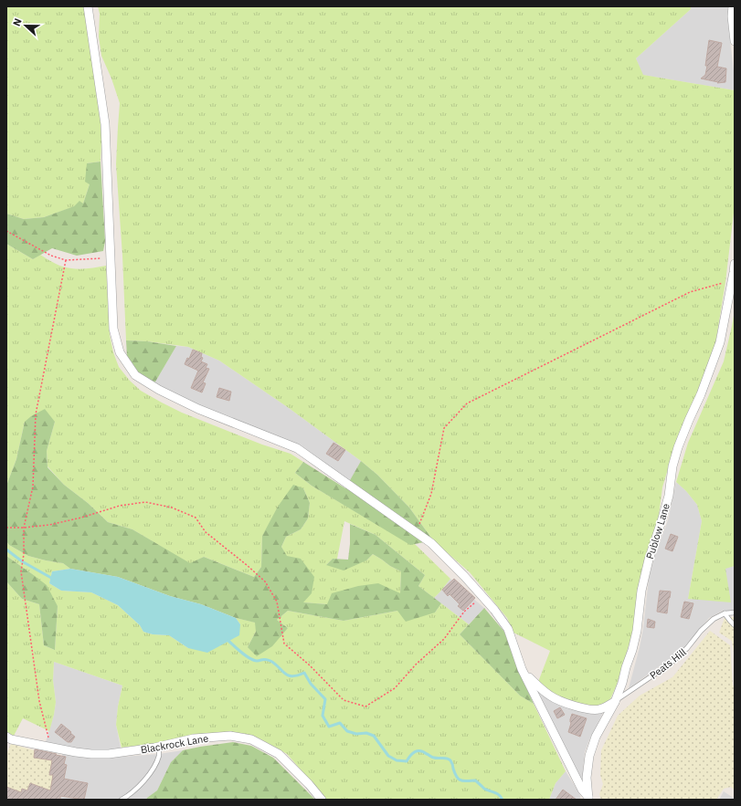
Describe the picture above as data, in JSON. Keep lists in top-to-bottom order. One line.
{"streets":{"street":["Publow Lane","Blackrock Lane"],"lane":["Peats Hill"]},"crossings":[["Publow Lane","Peats Hill"]],"north":"left"}
